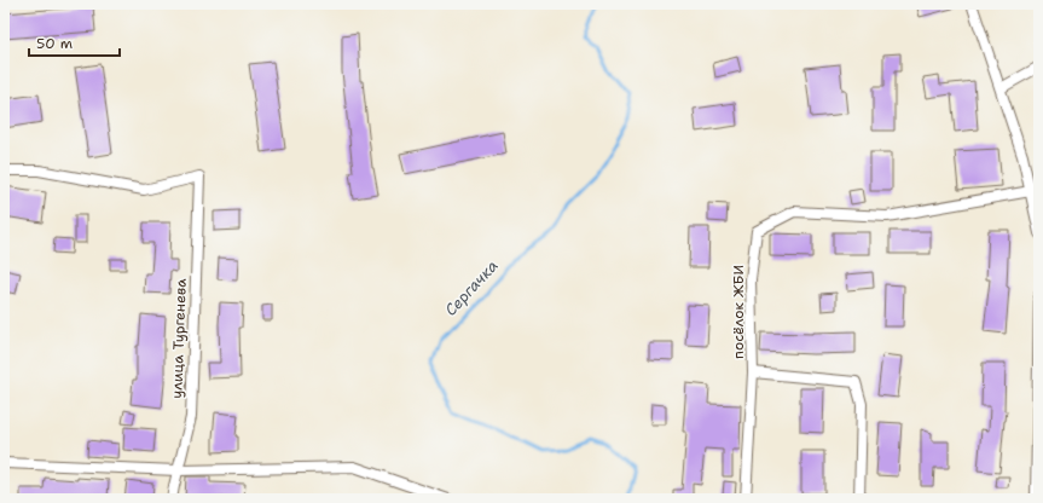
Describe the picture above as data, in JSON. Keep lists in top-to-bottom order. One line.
{"streets":{"street":["посёлок ЖБИ","улица Тургенева"]},"water":["Сергачка"],"scale_bar":"50 m"}
